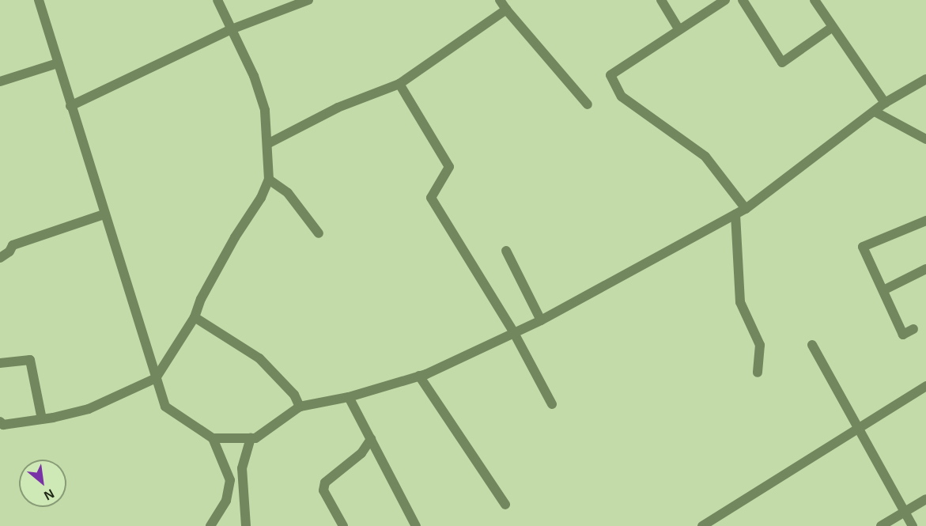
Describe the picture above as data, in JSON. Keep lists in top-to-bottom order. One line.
{"north":"bottom right"}
